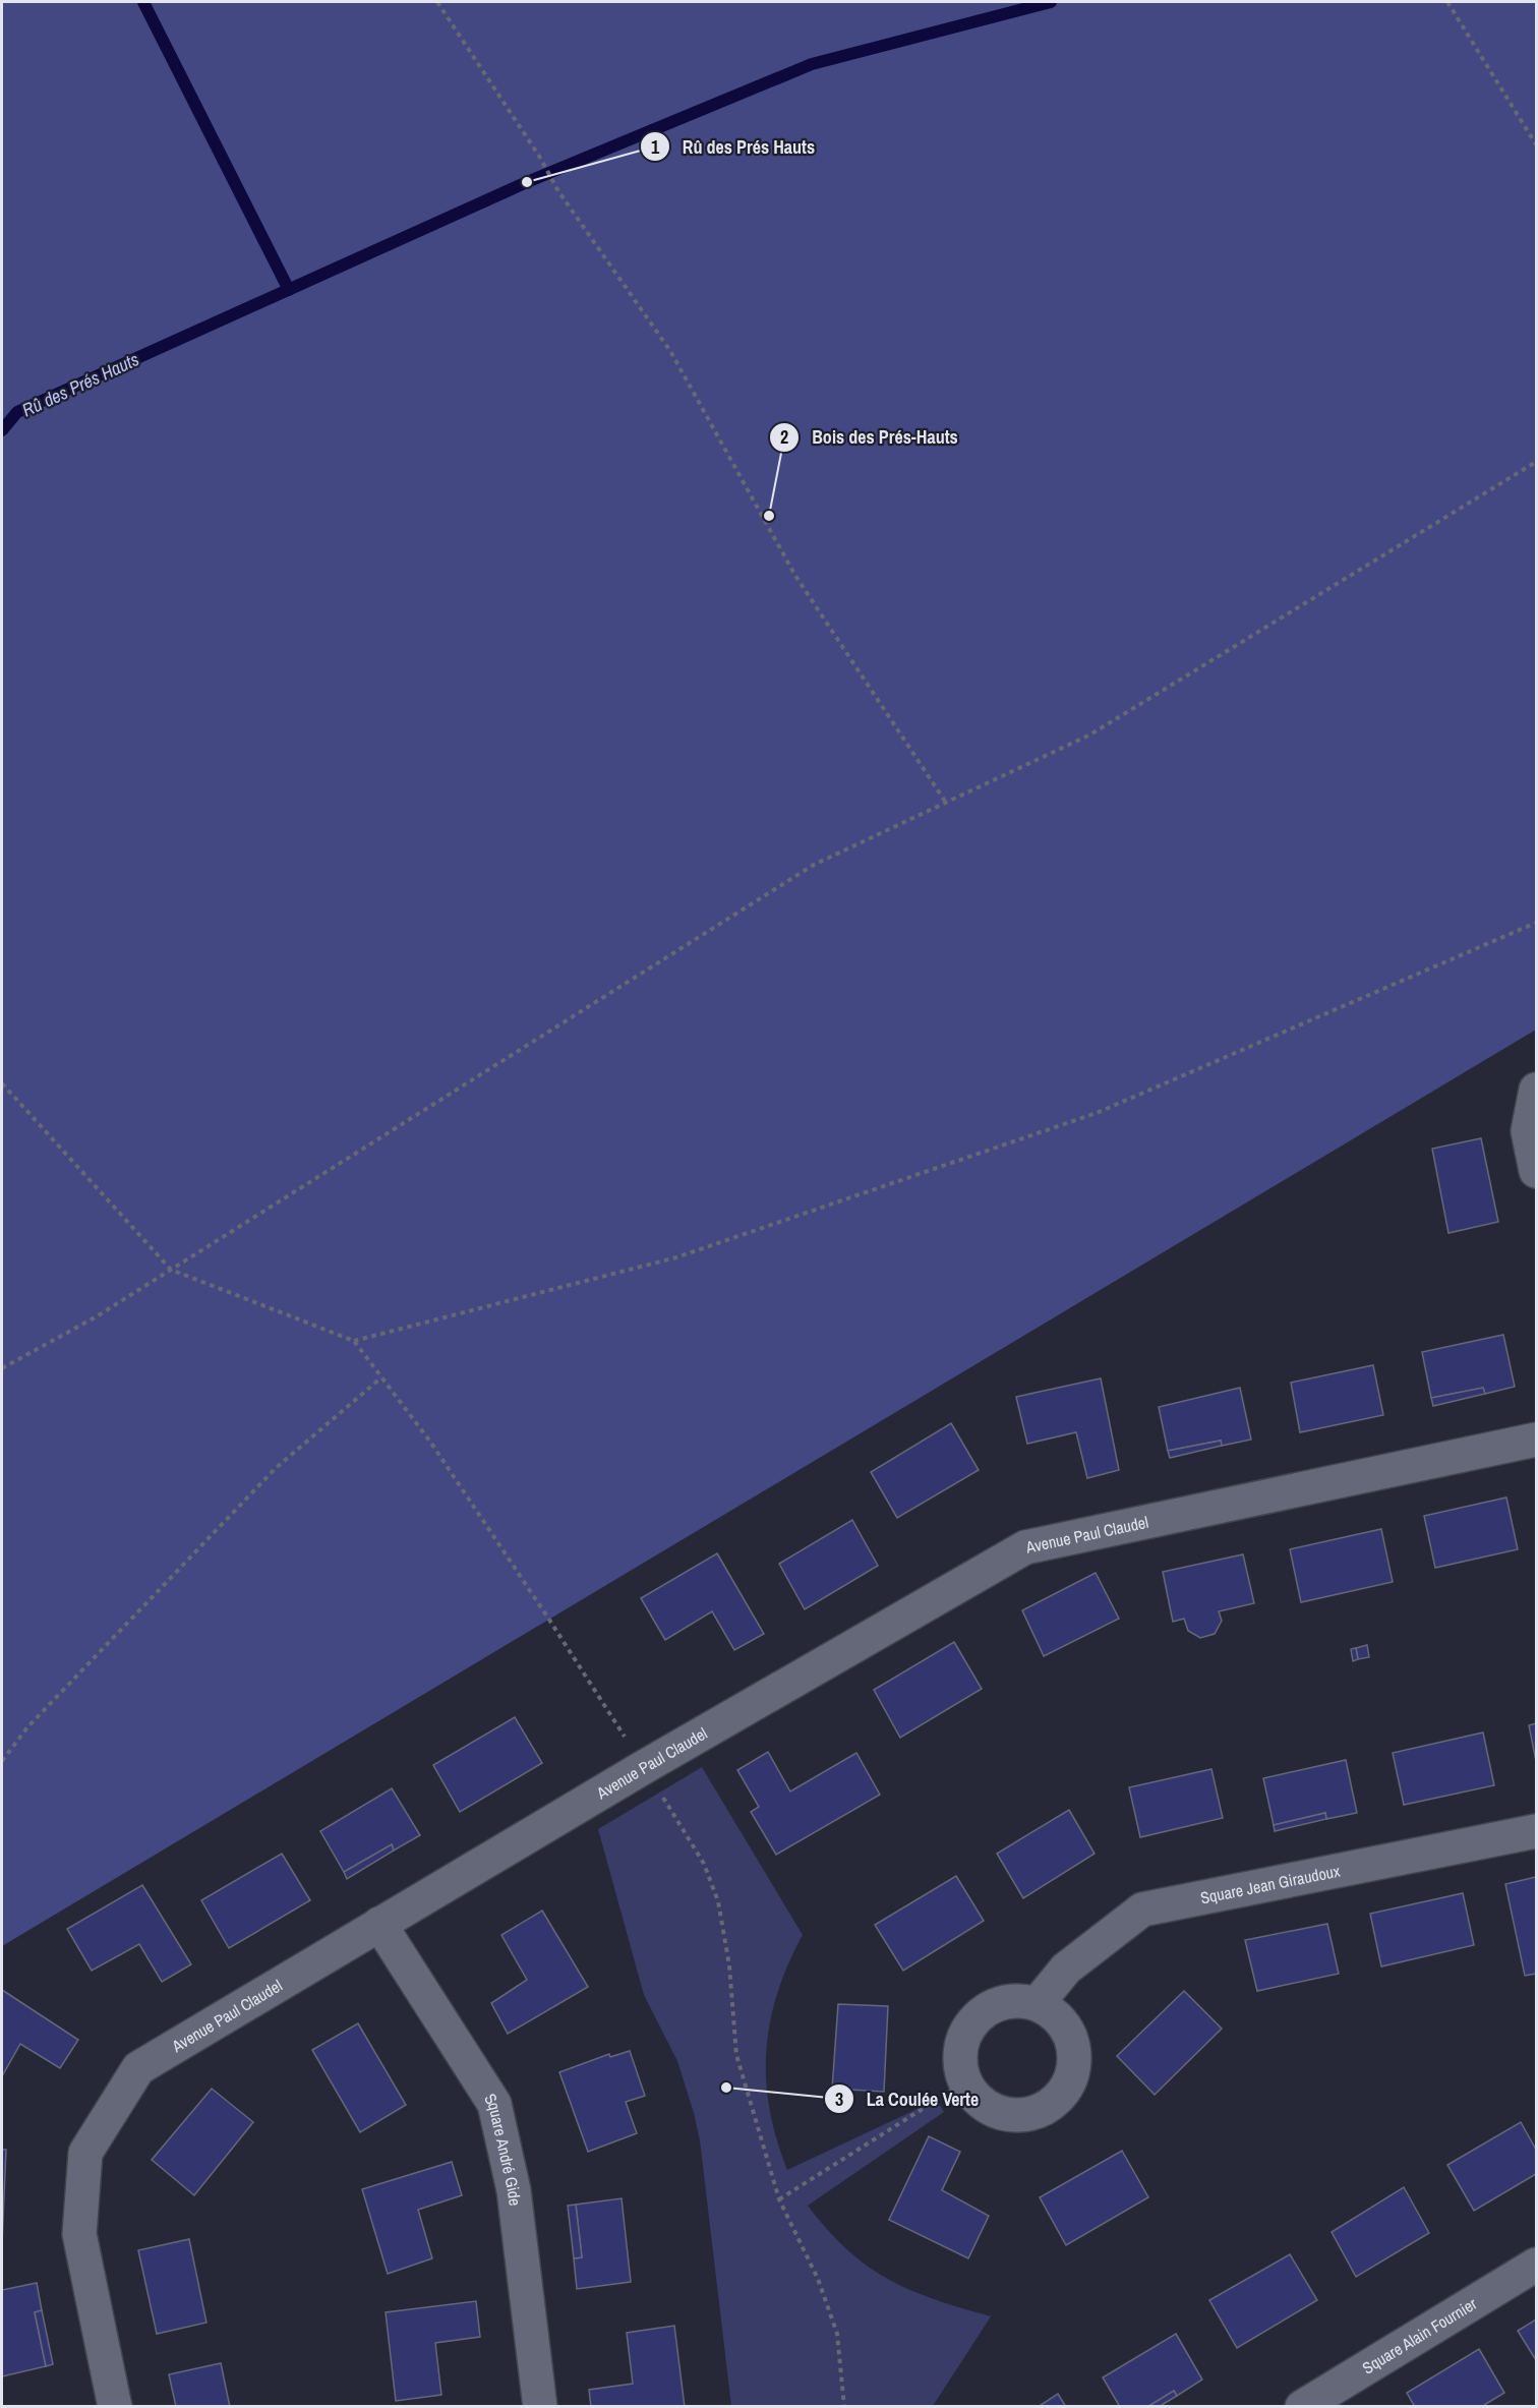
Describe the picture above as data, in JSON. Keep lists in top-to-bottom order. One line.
{"streets":{"street":["Avenue Paul Claudel","Square Jean Giraudoux","Square André Gide","Square Alain Fournier"]},"crossings":[["Avenue Paul Claudel","Square André Gide"]],"water":["Rû des Prés Hauts"],"places":["Rû des Prés Hauts","Bois des Prés-Hauts","La Coulée Verte"]}
